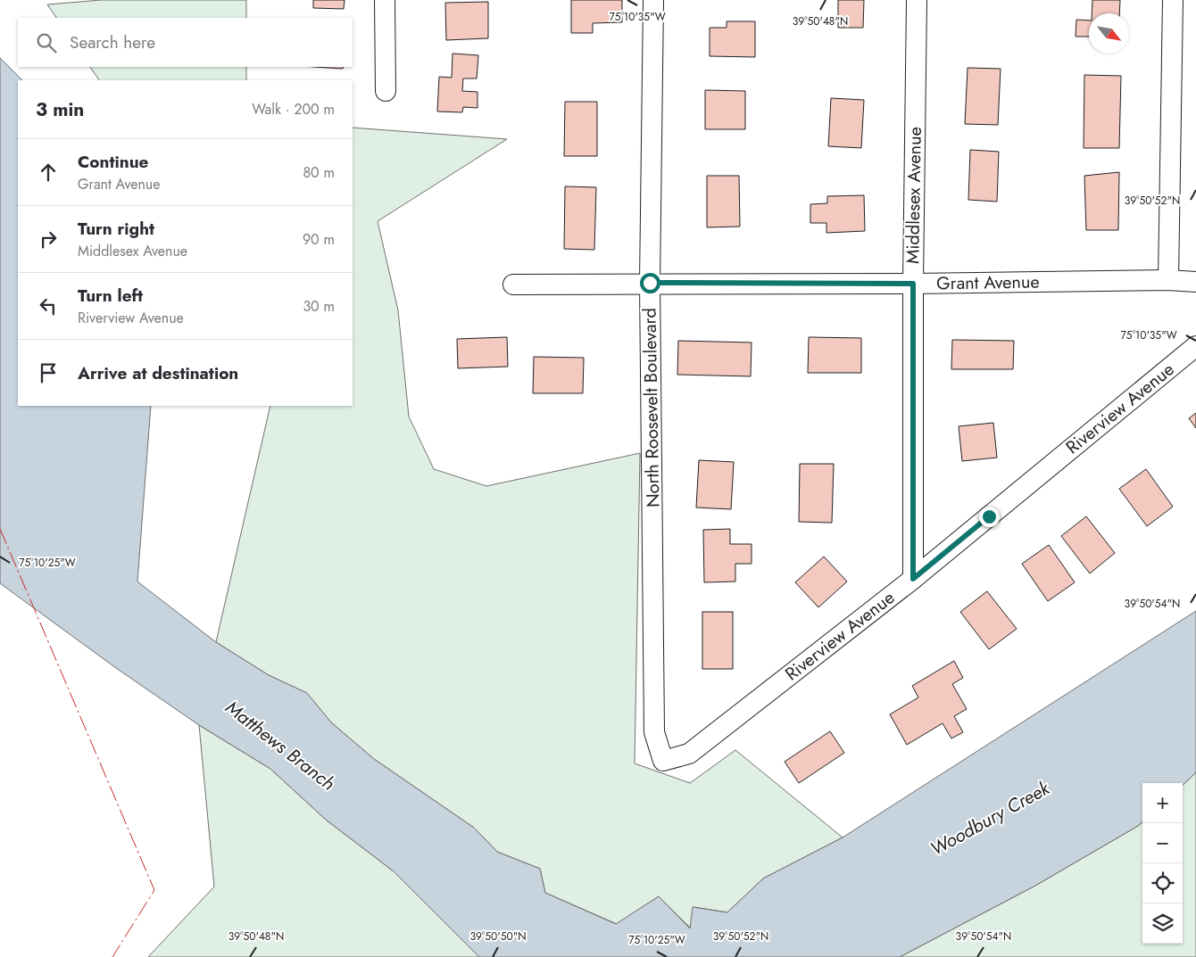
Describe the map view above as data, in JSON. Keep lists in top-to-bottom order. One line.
{"streets":{"street":["Middlesex Avenue","Grant Avenue","North Roosevelt Boulevard","Riverview Avenue"]},"crossings":[["Middlesex Avenue","Grant Avenue"],["Middlesex Avenue","Riverview Avenue"],["Grant Avenue","North Roosevelt Boulevard"],["North Roosevelt Boulevard","Riverview Avenue"]],"water":["Matthews Branch","Woodbury Creek"],"north":"bottom right","page":{"search":"Search here","heading":["3 min","Walk · 200 m"],"list":[["Continue","Grant Avenue","80 m"],["Turn right","Middlesex Avenue","90 m"],["Turn left","Riverview Avenue","30 m"],"Arrive at destination"],"map_buttons":["+","−"]},"coordinates":["75°10'35\"W","39°50'48\"N","39°50'52\"N","75°10'25\"W","39°50'54\"N","39°50'50\"N"]}
